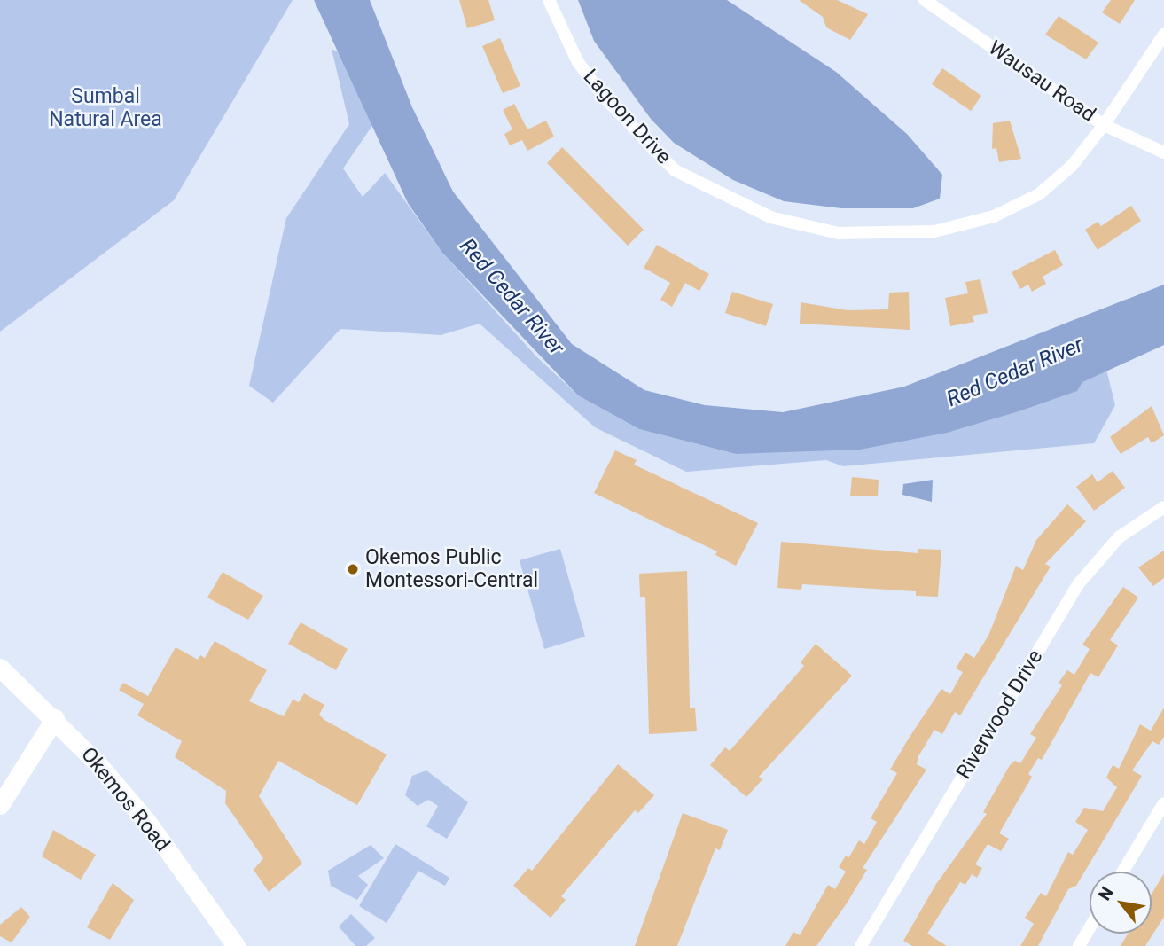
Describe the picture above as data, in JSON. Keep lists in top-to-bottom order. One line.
{"streets":{"main road":["Okemos Road"],"street":["Wausau Road","Lagoon Drive","Riverwood Drive"]},"crossings":[["Wausau Road","Lagoon Drive"]],"water":["Red Cedar River"],"parks":["Sumbal Natural Area"],"places":["Okemos Public Montessori-Central"],"north":"top left"}
